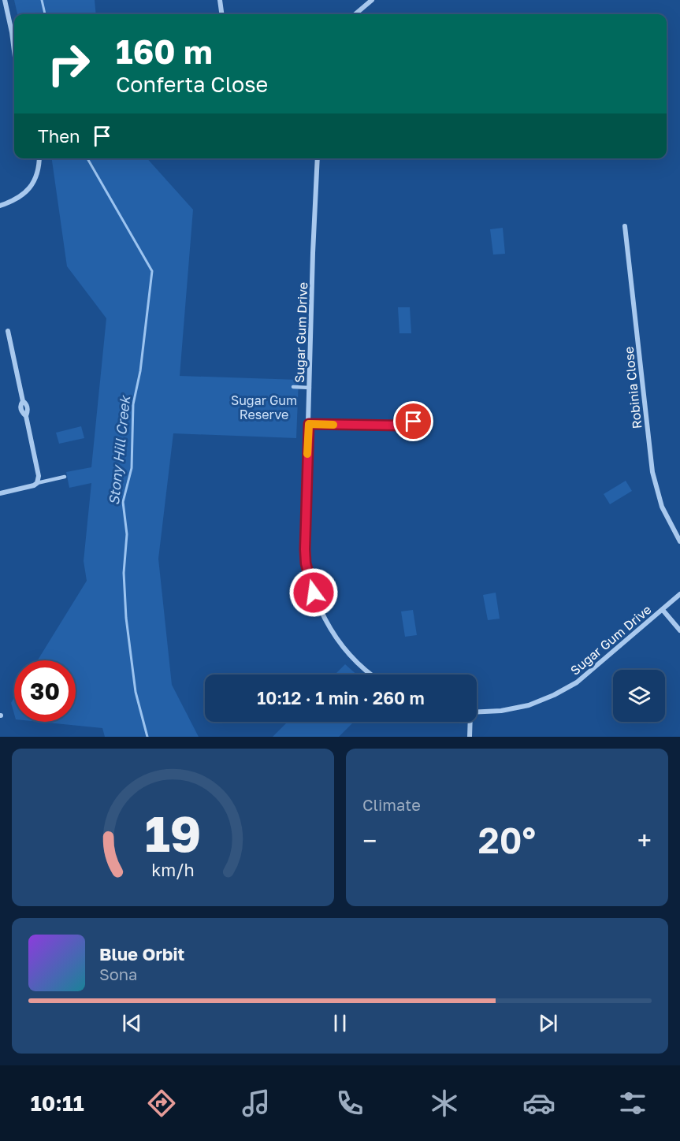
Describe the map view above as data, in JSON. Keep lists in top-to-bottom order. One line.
{"streets":{"street":["Sugar Gum Drive","Robinia Close"]},"water":["Stony Hill Creek"],"parks":["Sugar Gum Reserve"],"page":{"turn":["160 m","Conferta Close"],"then":"Then","limit":"30","trip":"10:12 · 1 min · 260 m","tile":"Climate","heat":["−","20°","+"],"song":["Blue Orbit","Sona"],"tabs":"10:11","gauge":["19","km/h"]}}
